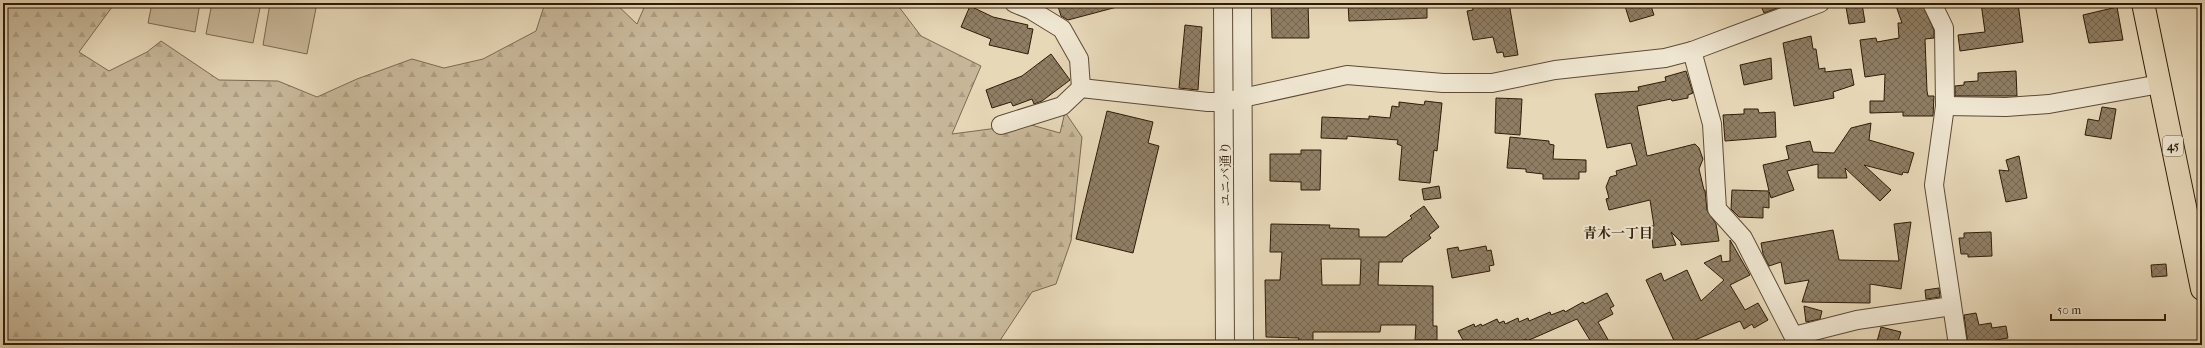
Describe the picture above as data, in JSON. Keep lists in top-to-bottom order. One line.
{"streets":{"main road":["45"],"street":["ユニバ通り"]},"districts":["青木一丁目"],"scale_bar":"50 m"}
